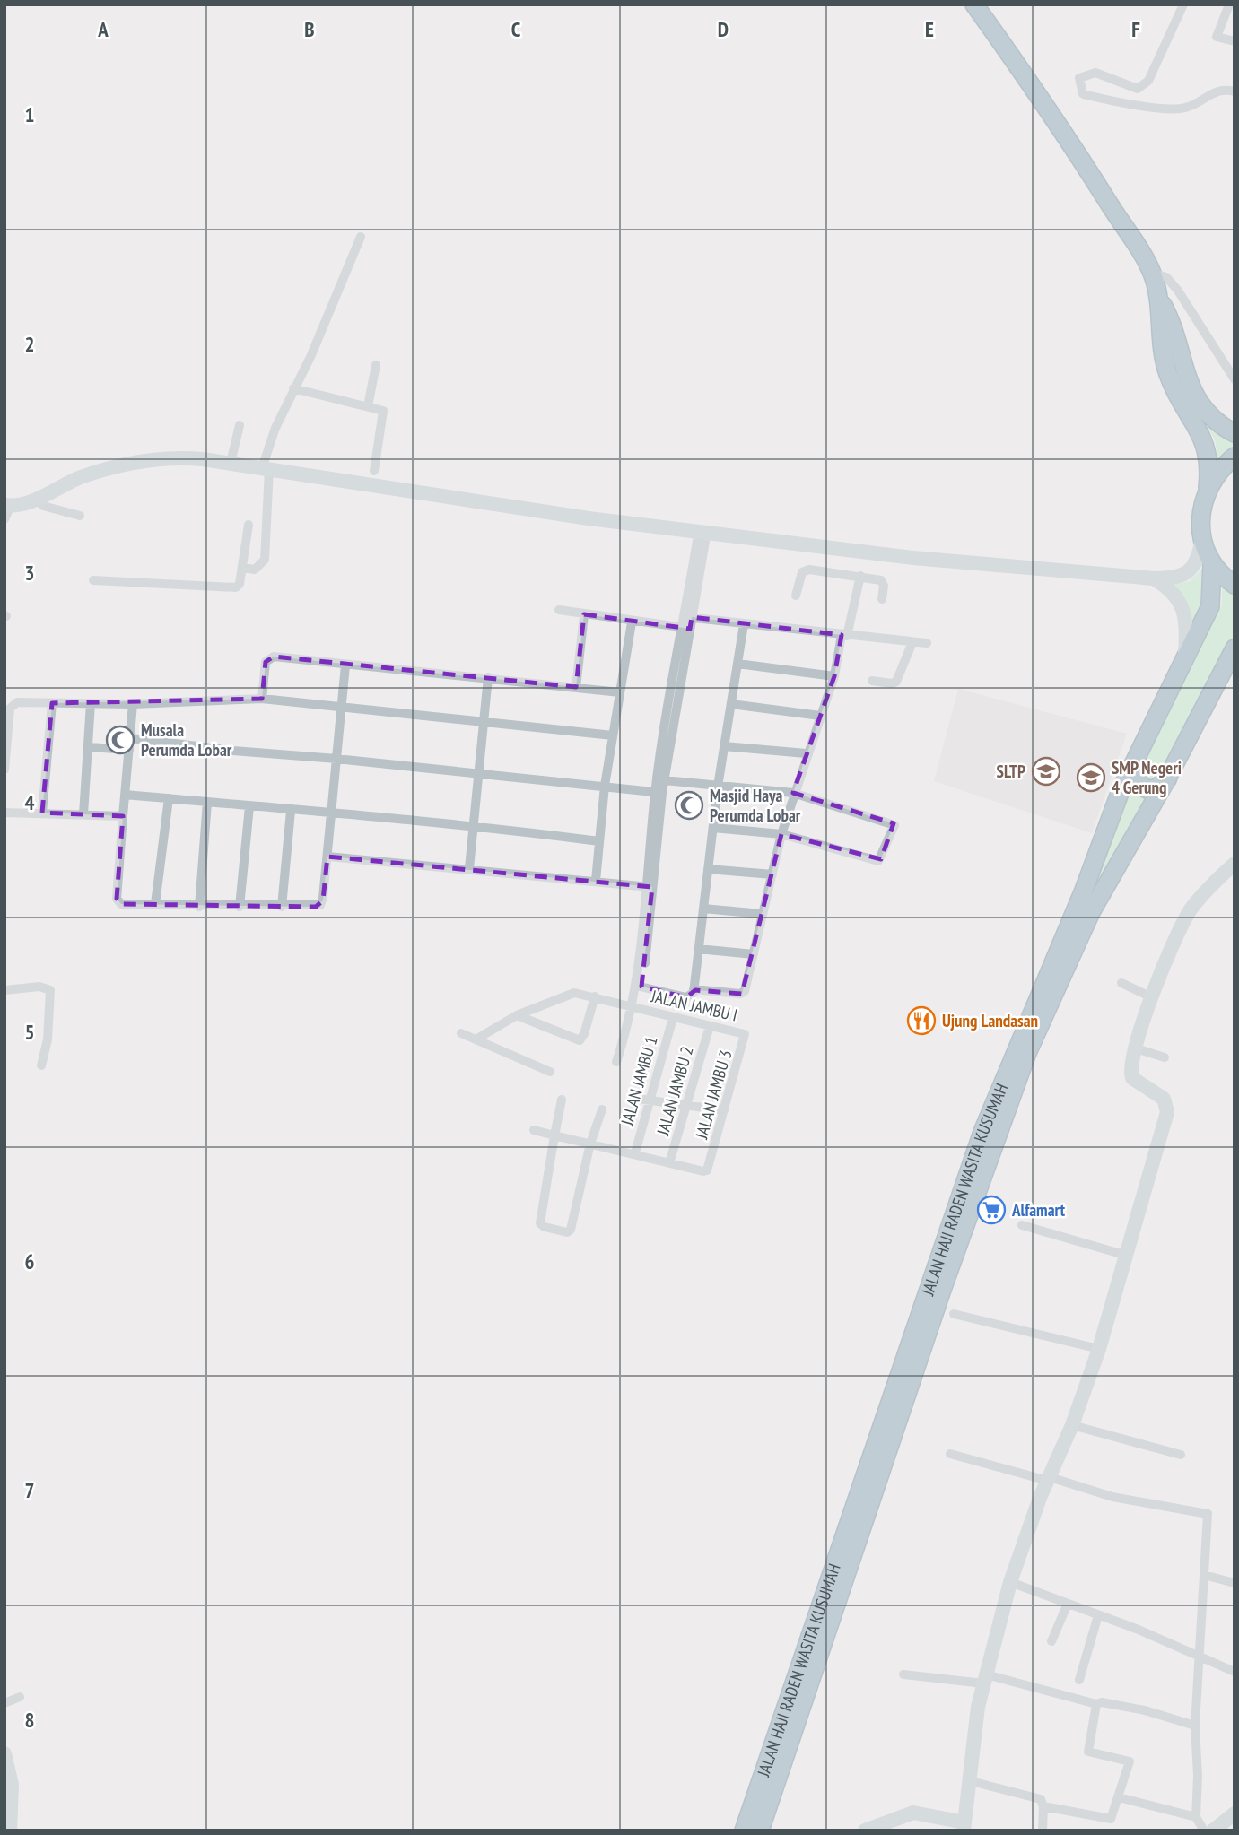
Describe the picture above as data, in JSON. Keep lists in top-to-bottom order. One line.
{"streets":{"highway":["JALAN HAJI RADEN WASITA KUSUMAH"],"street":["JALAN JAMBU I","JALAN JAMBU 1","JALAN JAMBU 2","JALAN JAMBU 3"]},"crossings":[["JALAN JAMBU I","JALAN JAMBU 1"],["JALAN JAMBU I","JALAN JAMBU 2"],["JALAN JAMBU I","JALAN JAMBU 3"],["JALAN JAMBU 2","JALAN JAMBU 3"]],"places":{"mosque":["Musala Perumda Lobar","Masjid Haya Perumda Lobar"],"school or university":["SLTP","SMP Negeri 4 Gerung"],"restaurant":["Ujung Landasan"],"supermarket":["Alfamart"]},"grid":{"columns":["A","B","C","D","E","F"],"rows":["1","2","3","4","5","6","7","8"]}}
